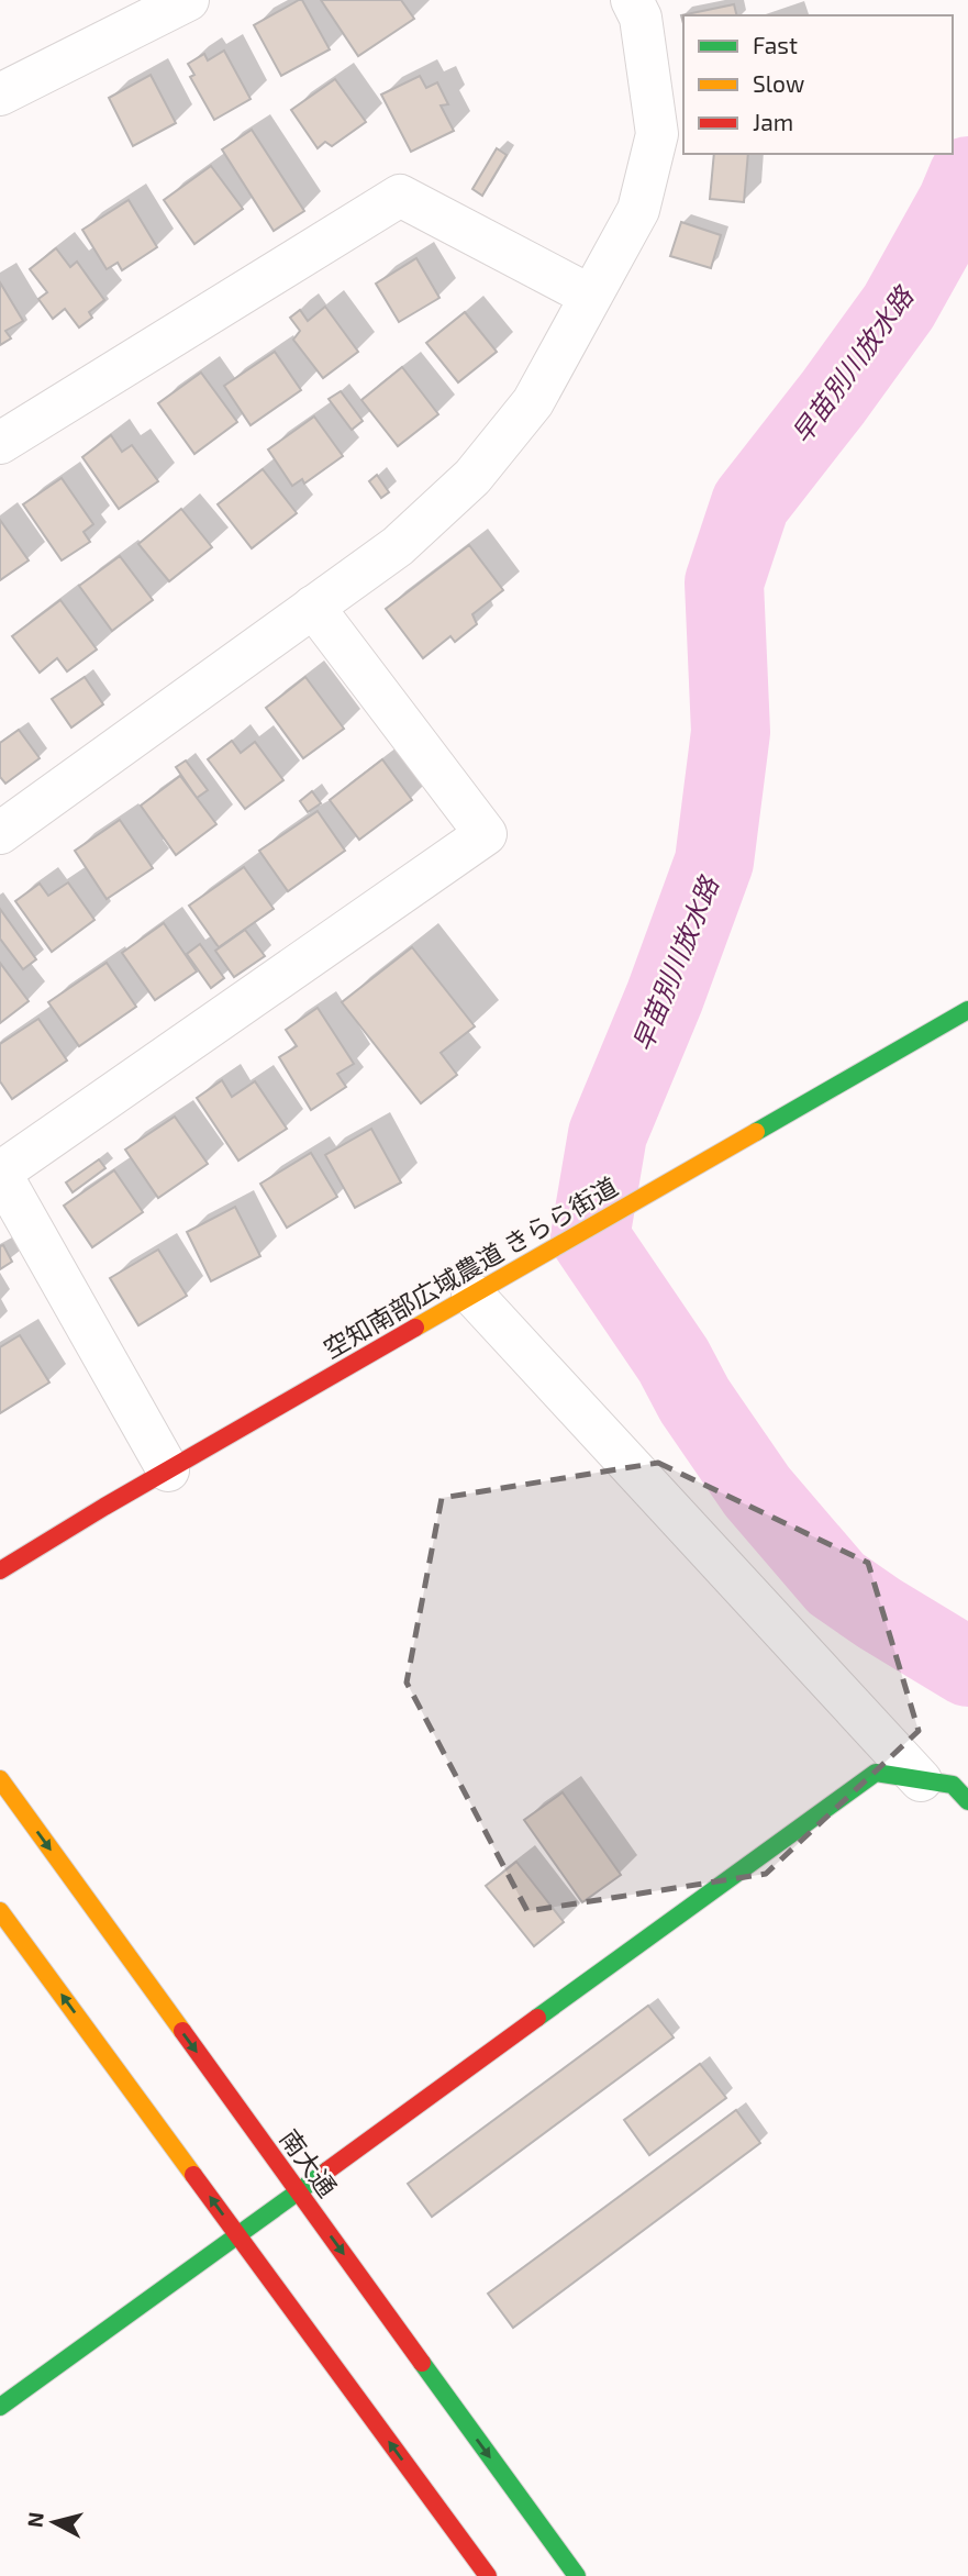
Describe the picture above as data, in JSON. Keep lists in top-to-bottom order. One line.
{"streets":{"street":["空知南部広域農道 きらら街道","南大通"]},"water":["早苗別川放水路"],"legend":["Fast","Slow","Jam"],"north":"left"}
